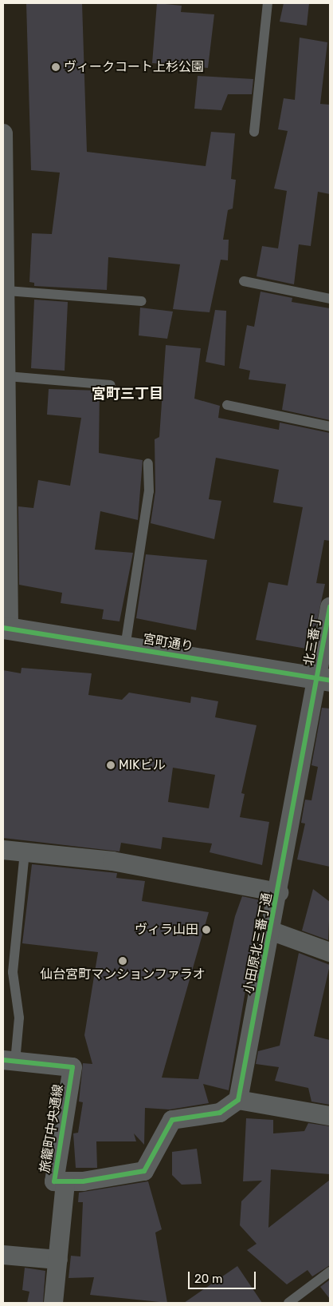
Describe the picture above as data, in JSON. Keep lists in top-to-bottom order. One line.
{"streets":{"street":["北三番丁","宮町通り","小田原北三番丁通","旅籠町中央通線"]},"crossings":[["北三番丁","宮町通り"],["北三番丁","小田原北三番丁通"],["宮町通り","小田原北三番丁通"]],"districts":["宮町三丁目"],"places":["ヴィークコート上杉公園","MIKビル","ヴィラ山田","仙台宮町マンションファラオ"],"scale_bar":"20 m"}
